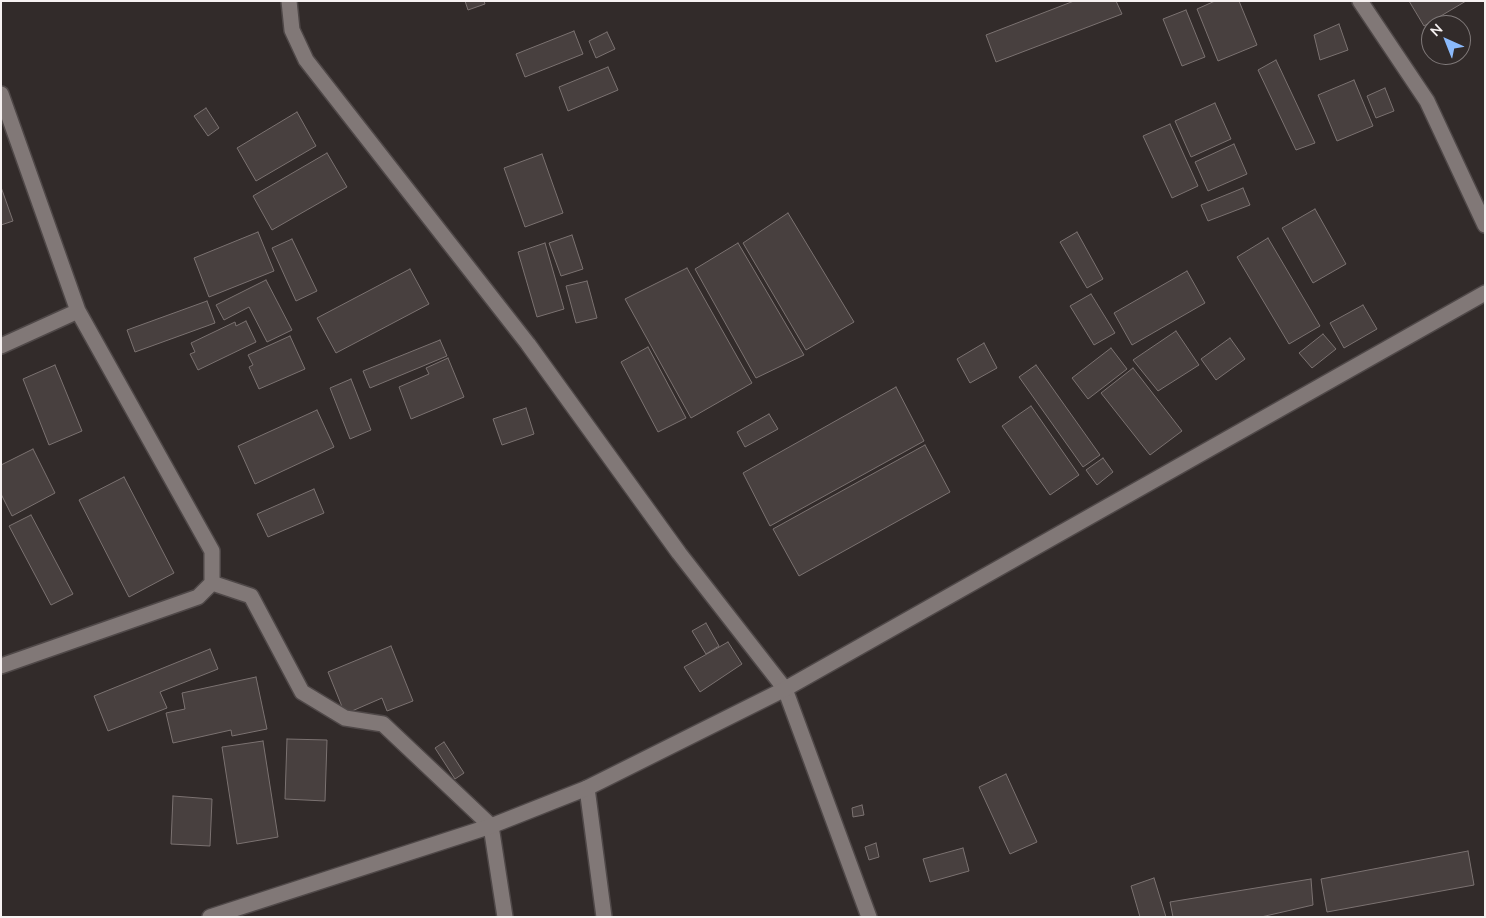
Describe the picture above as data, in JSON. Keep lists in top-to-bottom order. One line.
{"north":"top left"}
